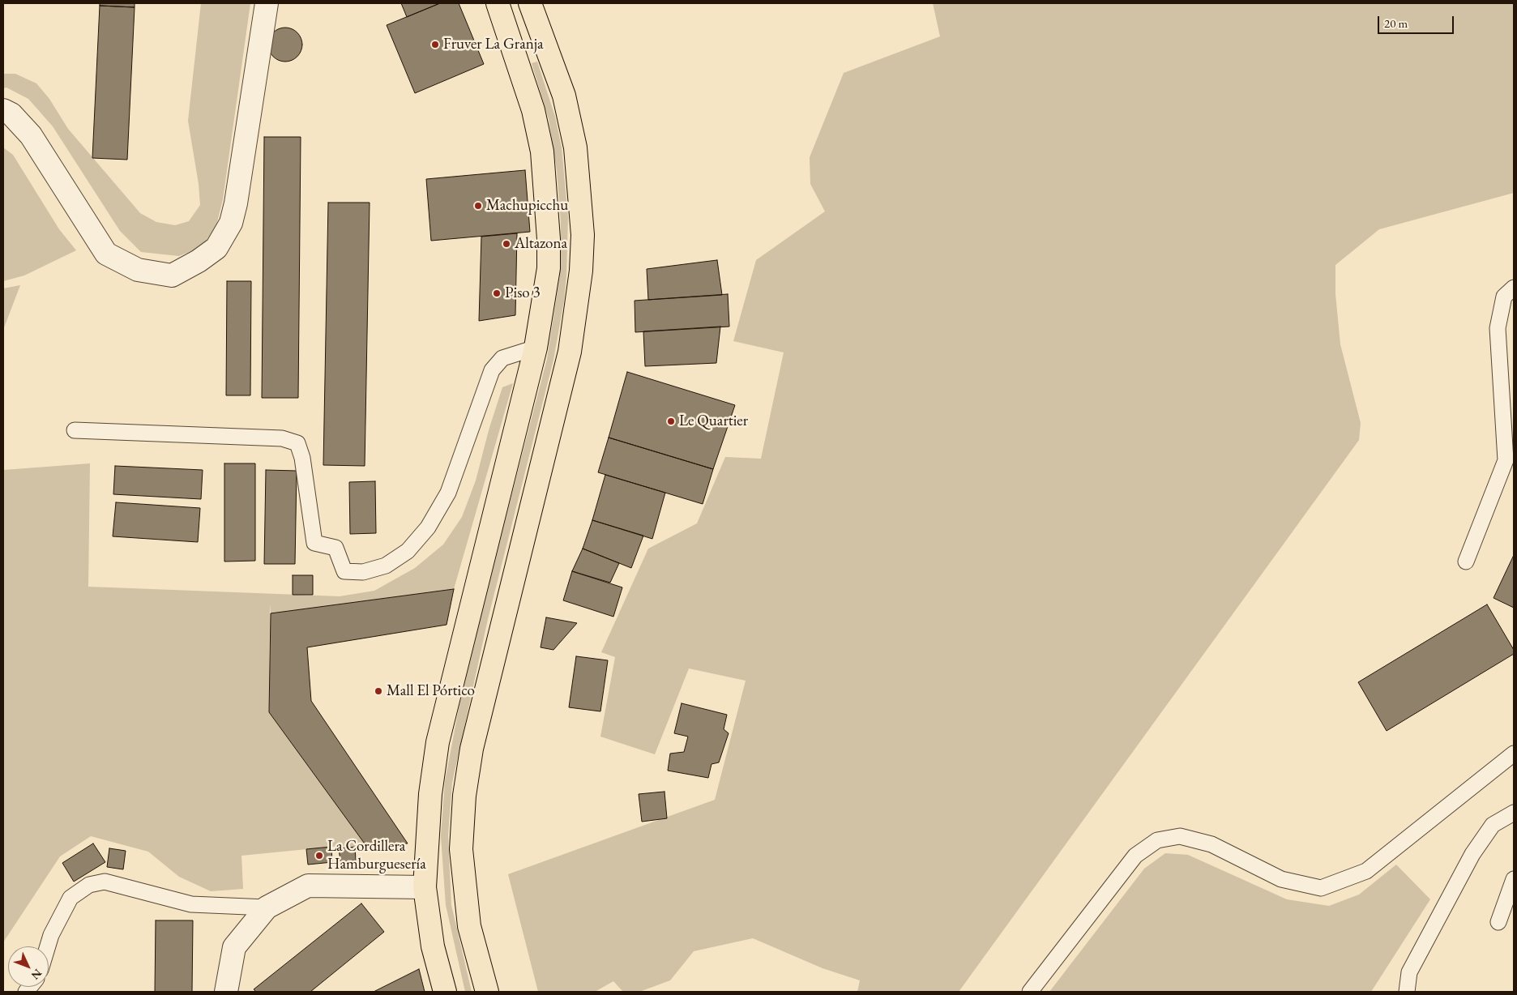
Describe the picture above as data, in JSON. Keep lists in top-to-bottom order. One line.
{"places":["Fruver La Granja","Machupicchu","Altazona","Piso 3","Le Quartier","Mall El Pórtico","La Cordillera Hamburguesería"],"scale_bar":"20 m","north":"bottom right"}
